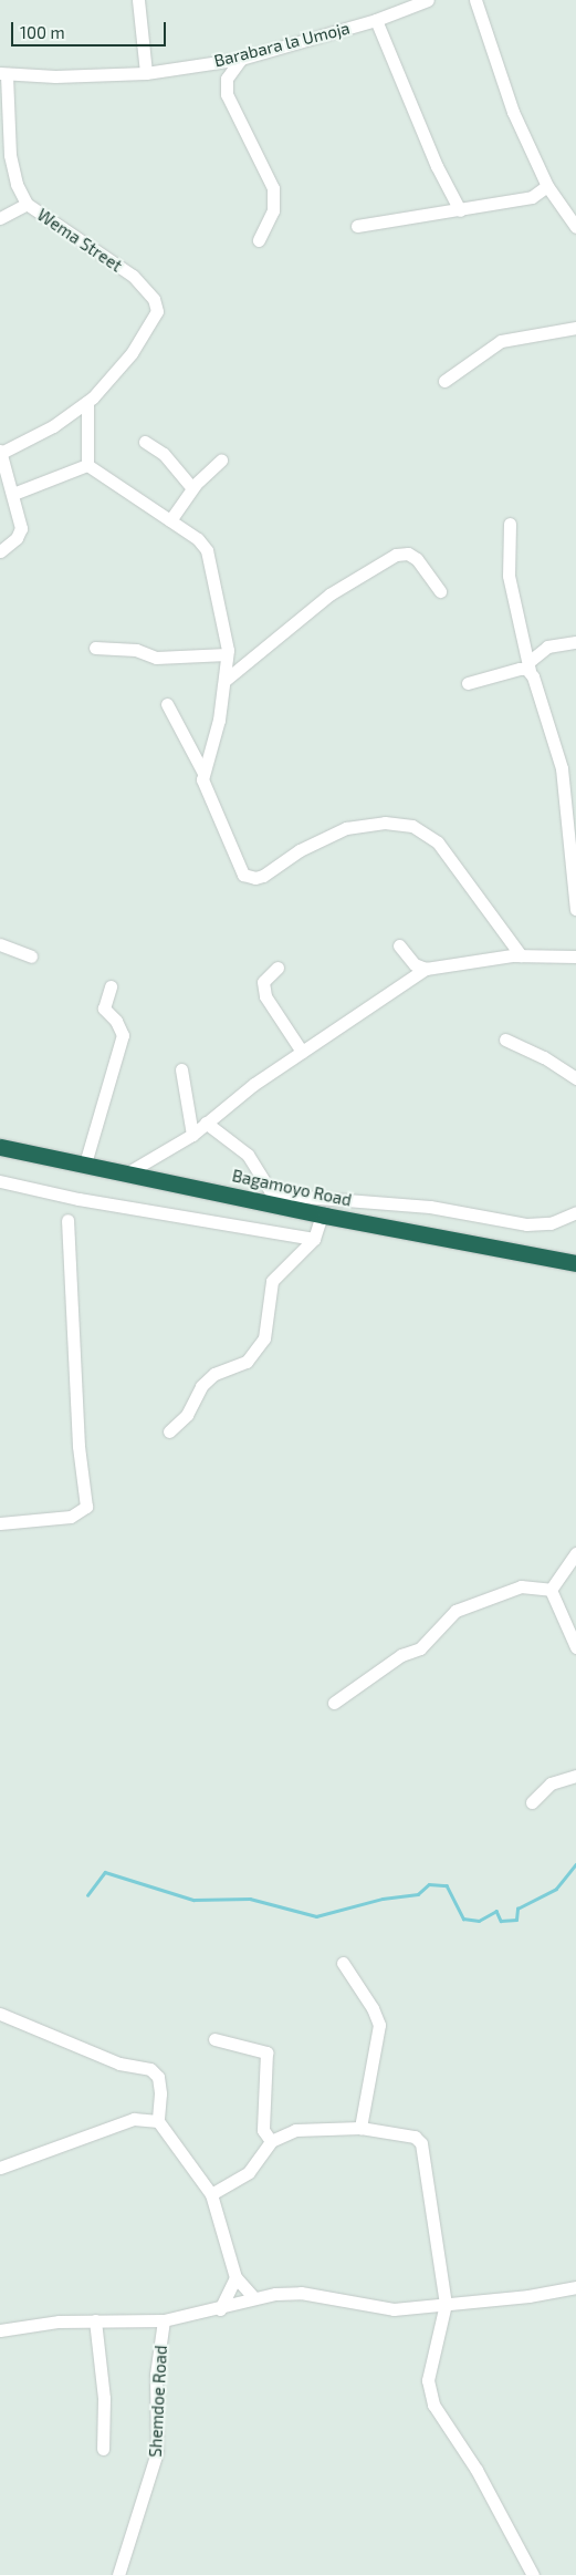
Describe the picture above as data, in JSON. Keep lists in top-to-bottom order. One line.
{"streets":{"highway":["Bagamoyo Road"],"street":["Barabara la Umoja","Wema Street","Shemdoe Road"]},"crossings":[["Barabara la Umoja","Wema Street"]],"scale_bar":"100 m"}
